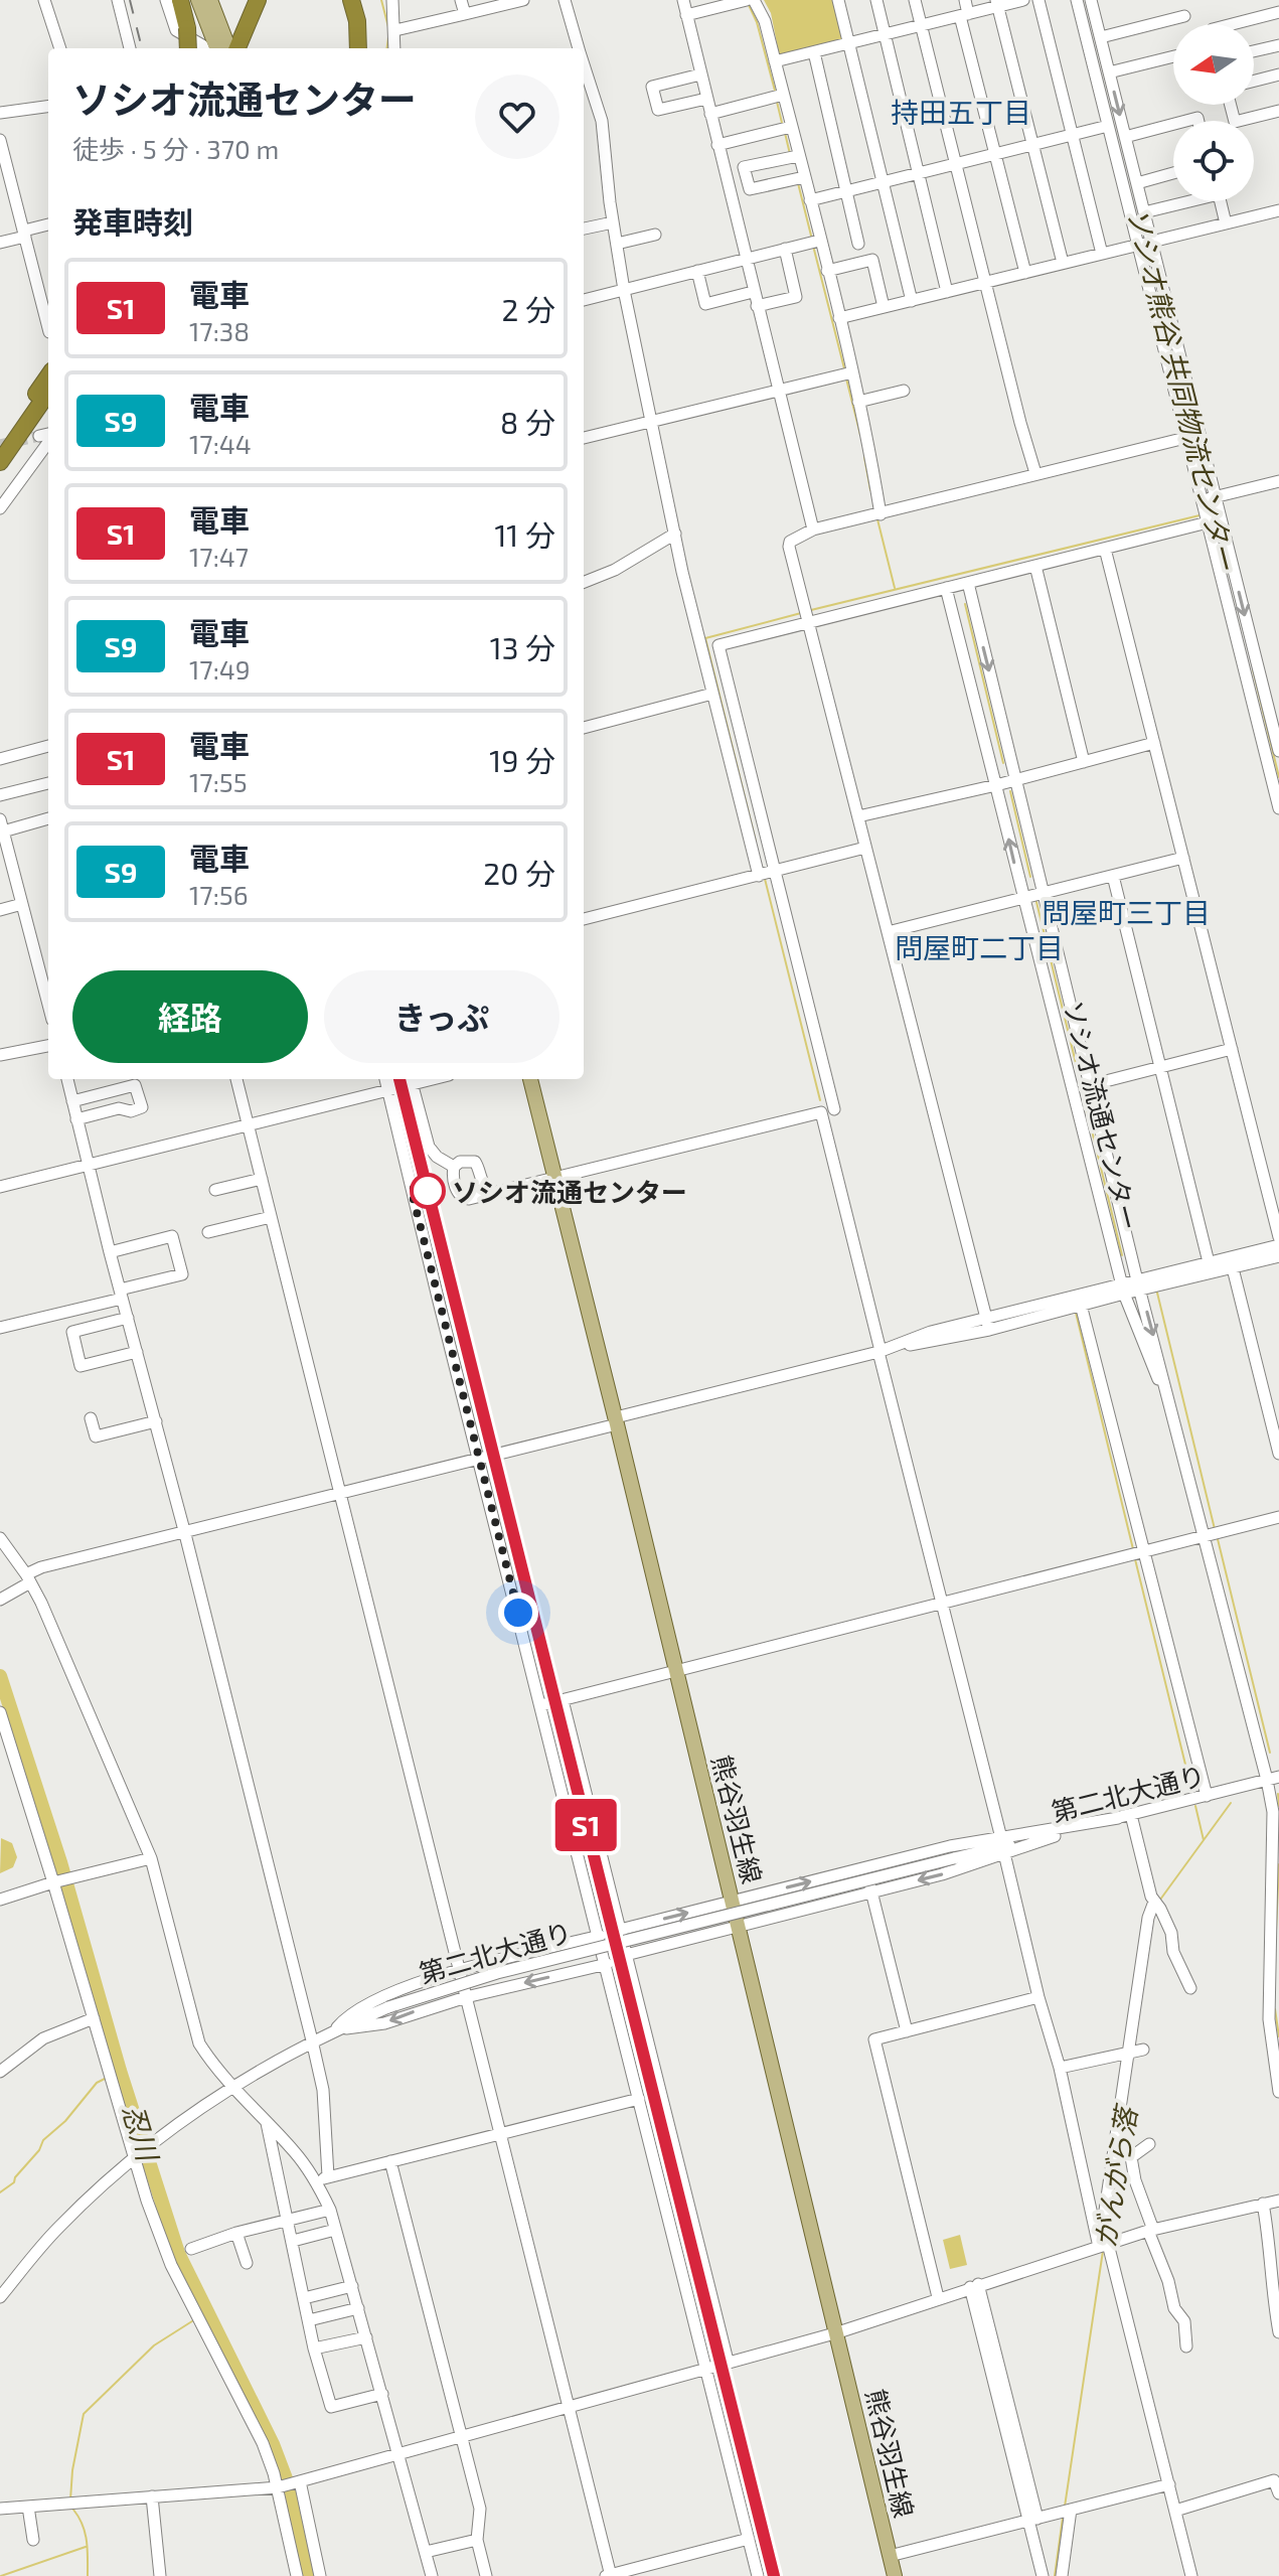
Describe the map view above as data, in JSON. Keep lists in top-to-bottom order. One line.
{"streets":{"main road":["熊谷羽生線"],"street":["ソシオ流通センター","第二北大通り"]},"districts":["持田五丁目","問屋町三丁目","問屋町二丁目"],"water":["ソシオ熊谷 共同物流センター","忍川","がんがら落"],"places":["ソシオ流通センター"],"north":"left","page":{"on_map":"S1","heading":[["ソシオ流通センター","徒歩 · 5 分 · 370 m"],"発車時刻"],"list":[{"mark":"S1","name":"電車","note":"17:38","value":"2 分"},{"mark":"S9","name":"電車","note":"17:44","value":"8 分"},{"mark":"S1","name":"電車","note":"17:47","value":"11 分"},{"mark":"S9","name":"電車","note":"17:49","value":"13 分"},{"mark":"S1","name":"電車","note":"17:55","value":"19 分"},{"mark":"S9","name":"電車","note":"17:56","value":"20 分"}],"buttons":["経路","きっぷ"]}}
